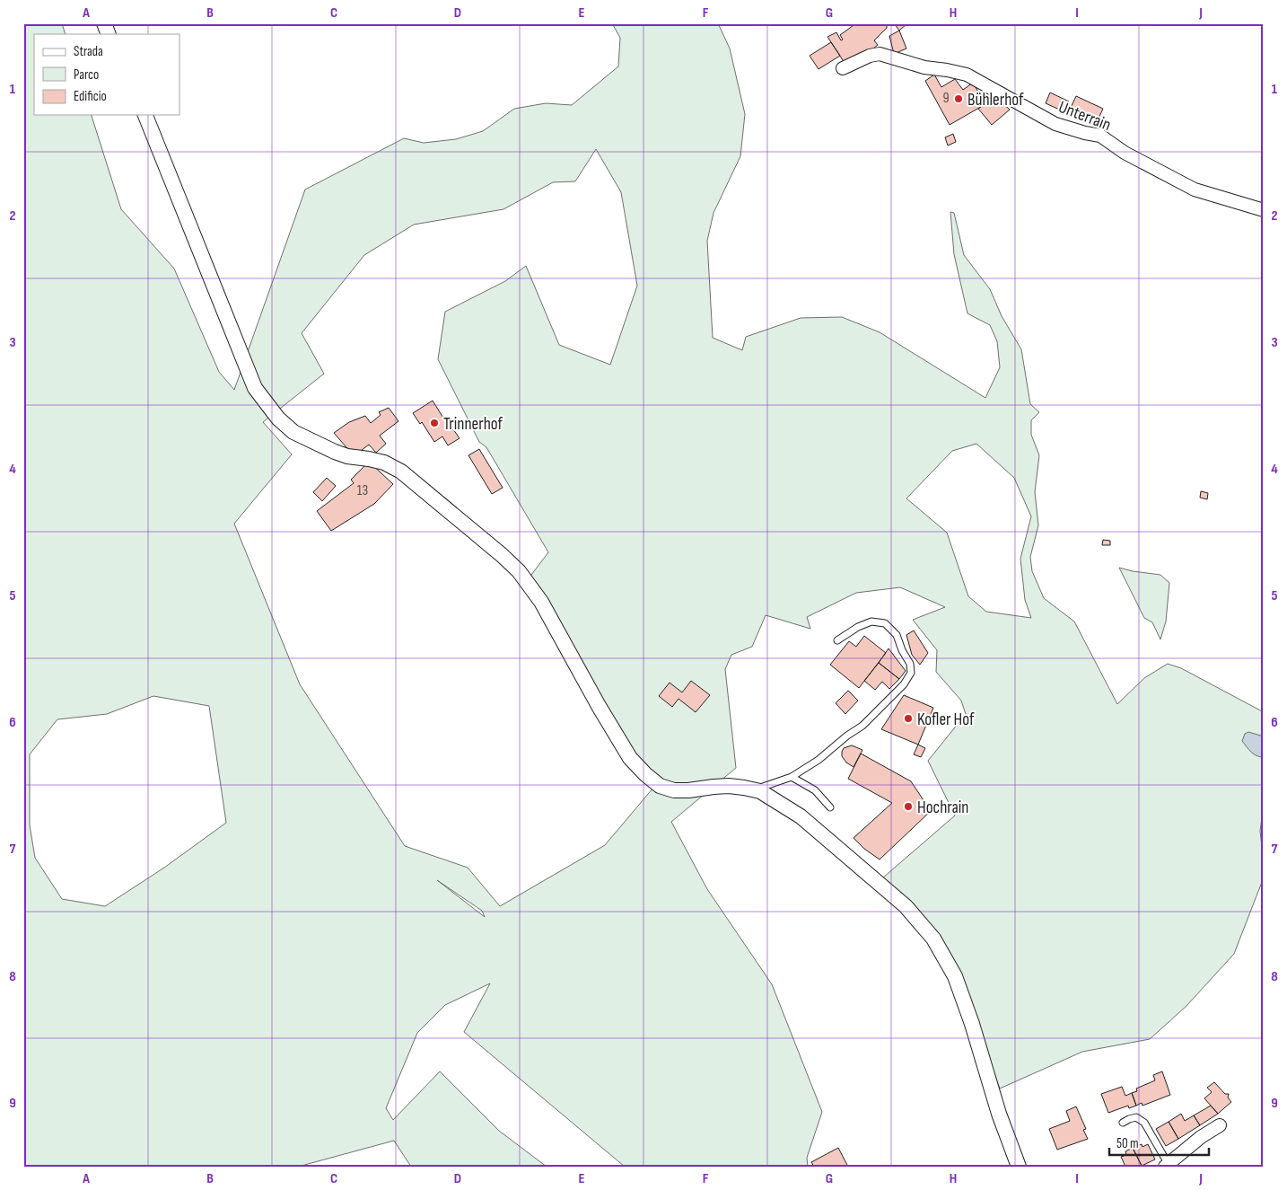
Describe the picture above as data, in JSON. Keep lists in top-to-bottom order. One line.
{"streets":{"street":["Unterrain"]},"places":["Bühlerhof","Trinnerhof","Kofler Hof","Hochrain"],"house_numbers":["9","13"],"legend":["Strada","Parco","Edificio"],"scale_bar":"50 m","grid":{"columns":["A","B","C","D","E","F","G","H","I","J"],"rows":["1","2","3","4","5","6","7","8","9"]}}
